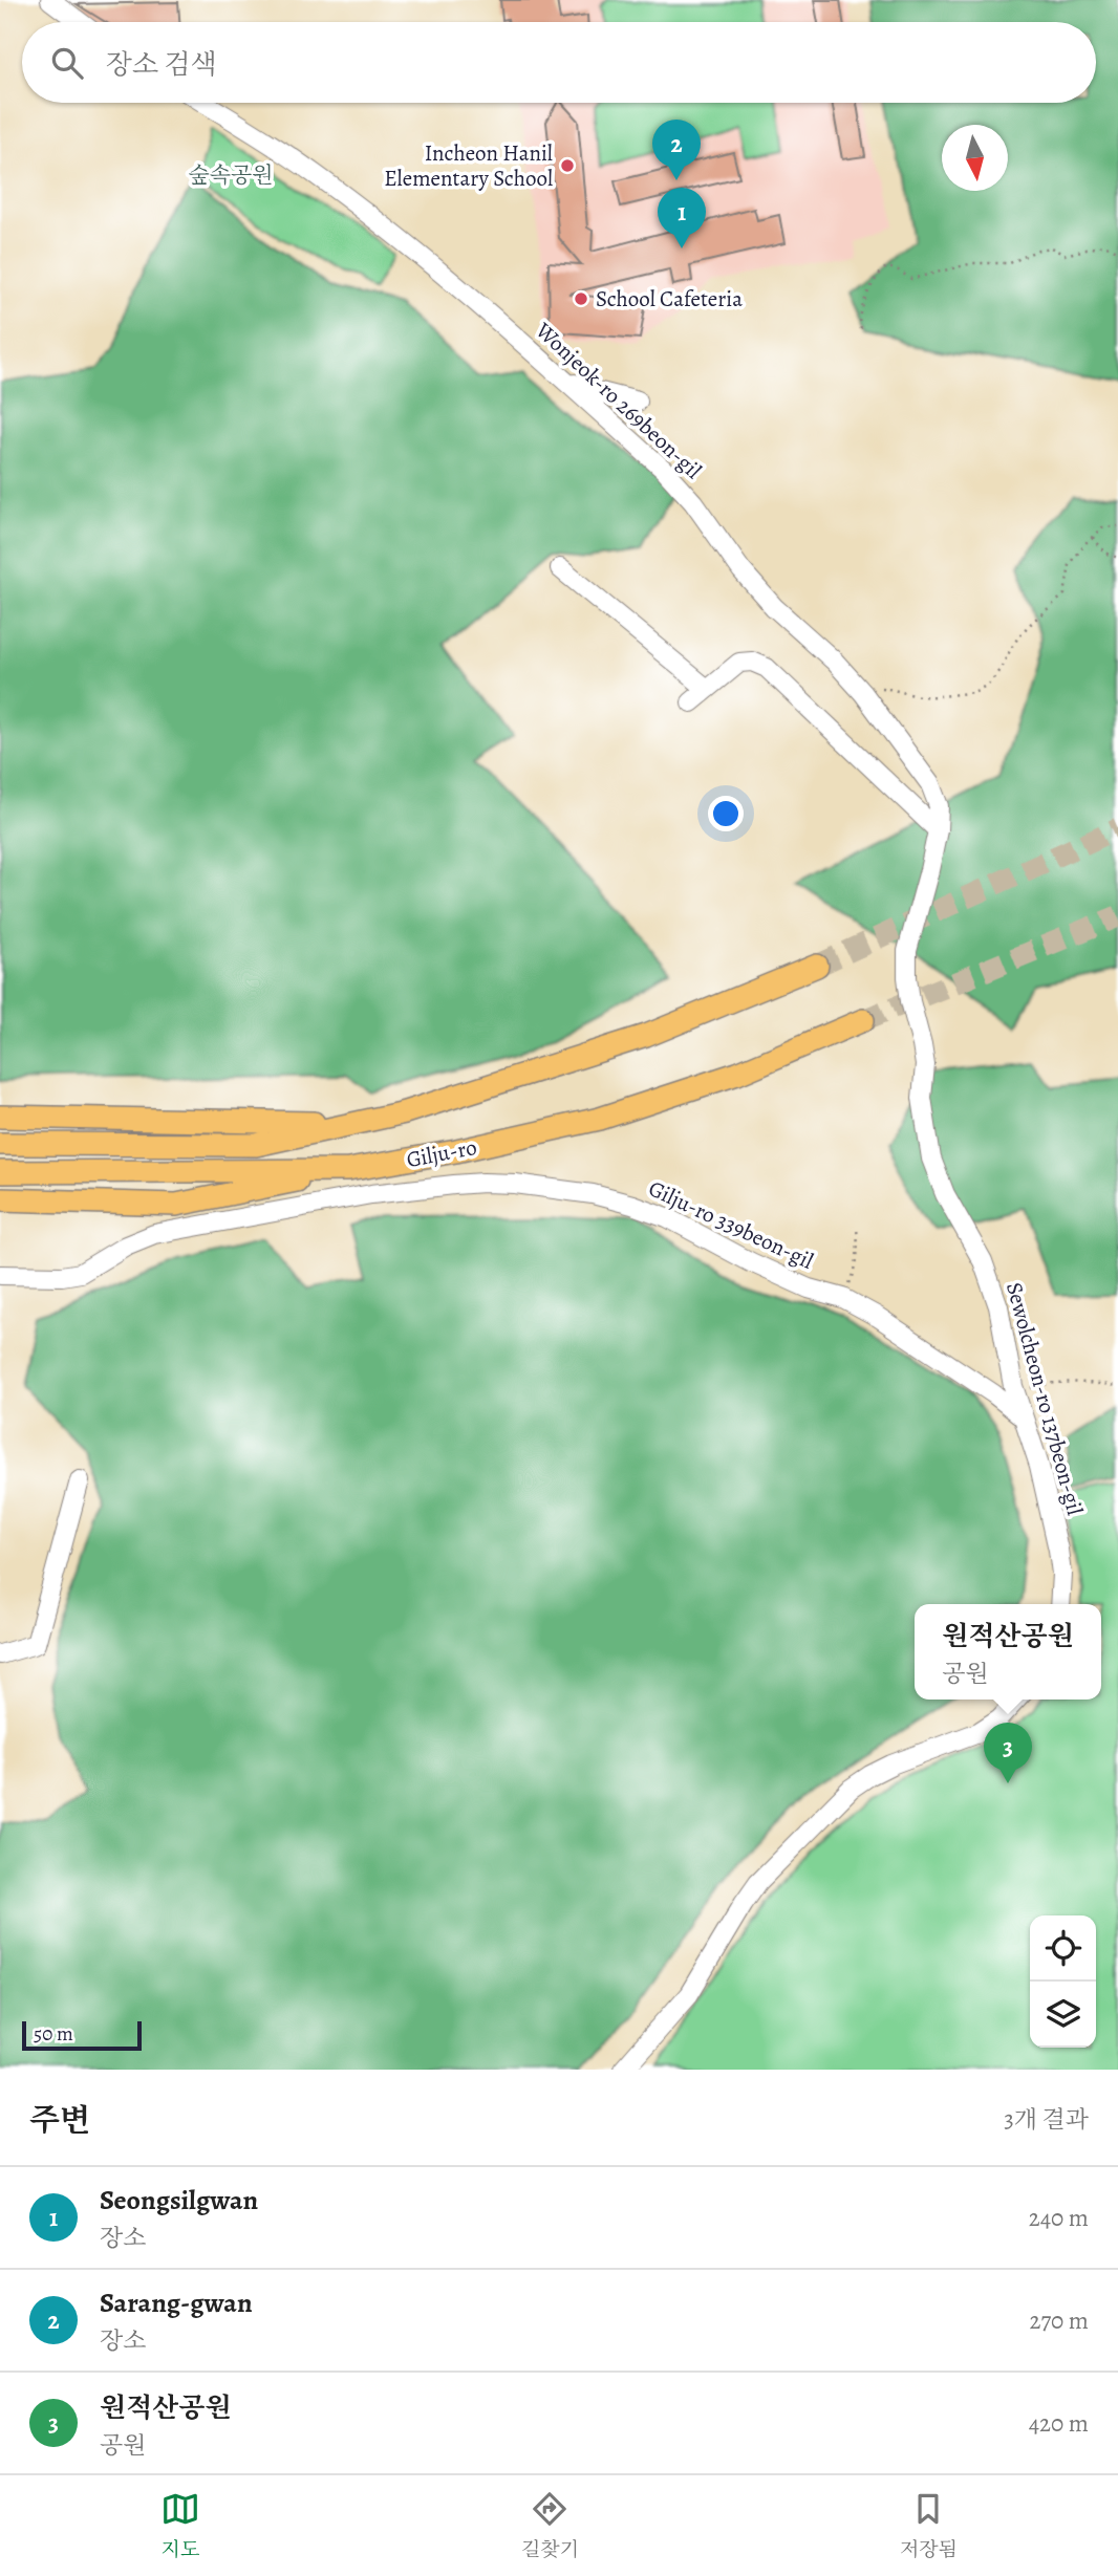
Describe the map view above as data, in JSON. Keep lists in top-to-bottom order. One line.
{"streets":{"main road":["Gilju-ro"],"street":["Wonjeok-ro 269beon-gil","Gilju-ro 339beon-gil","Sewolcheon-ro 137beon-gil"]},"crossings":[["Wonjeok-ro 269beon-gil","Sewolcheon-ro 137beon-gil"],["Gilju-ro 339beon-gil","Sewolcheon-ro 137beon-gil"]],"parks":["숲속공원"],"places":["Incheon Hanil Elementary School","School Cafeteria"],"scale_bar":"50 m","north":"bottom","page":{"search":"장소 검색","pins":["2","1","3"],"popup":["원적산공원","공원"],"scale":"50 m","heading":["주변","3개 결과"],"list":[{"mark":"1","name":"Seongsilgwan","note":"장소","value":"240 m"},{"mark":"2","name":"Sarang-gwan","note":"장소","value":"270 m"},{"mark":"3","name":"원적산공원","note":"공원","value":"420 m"}],"nav":["지도","길찾기","저장됨"]}}
